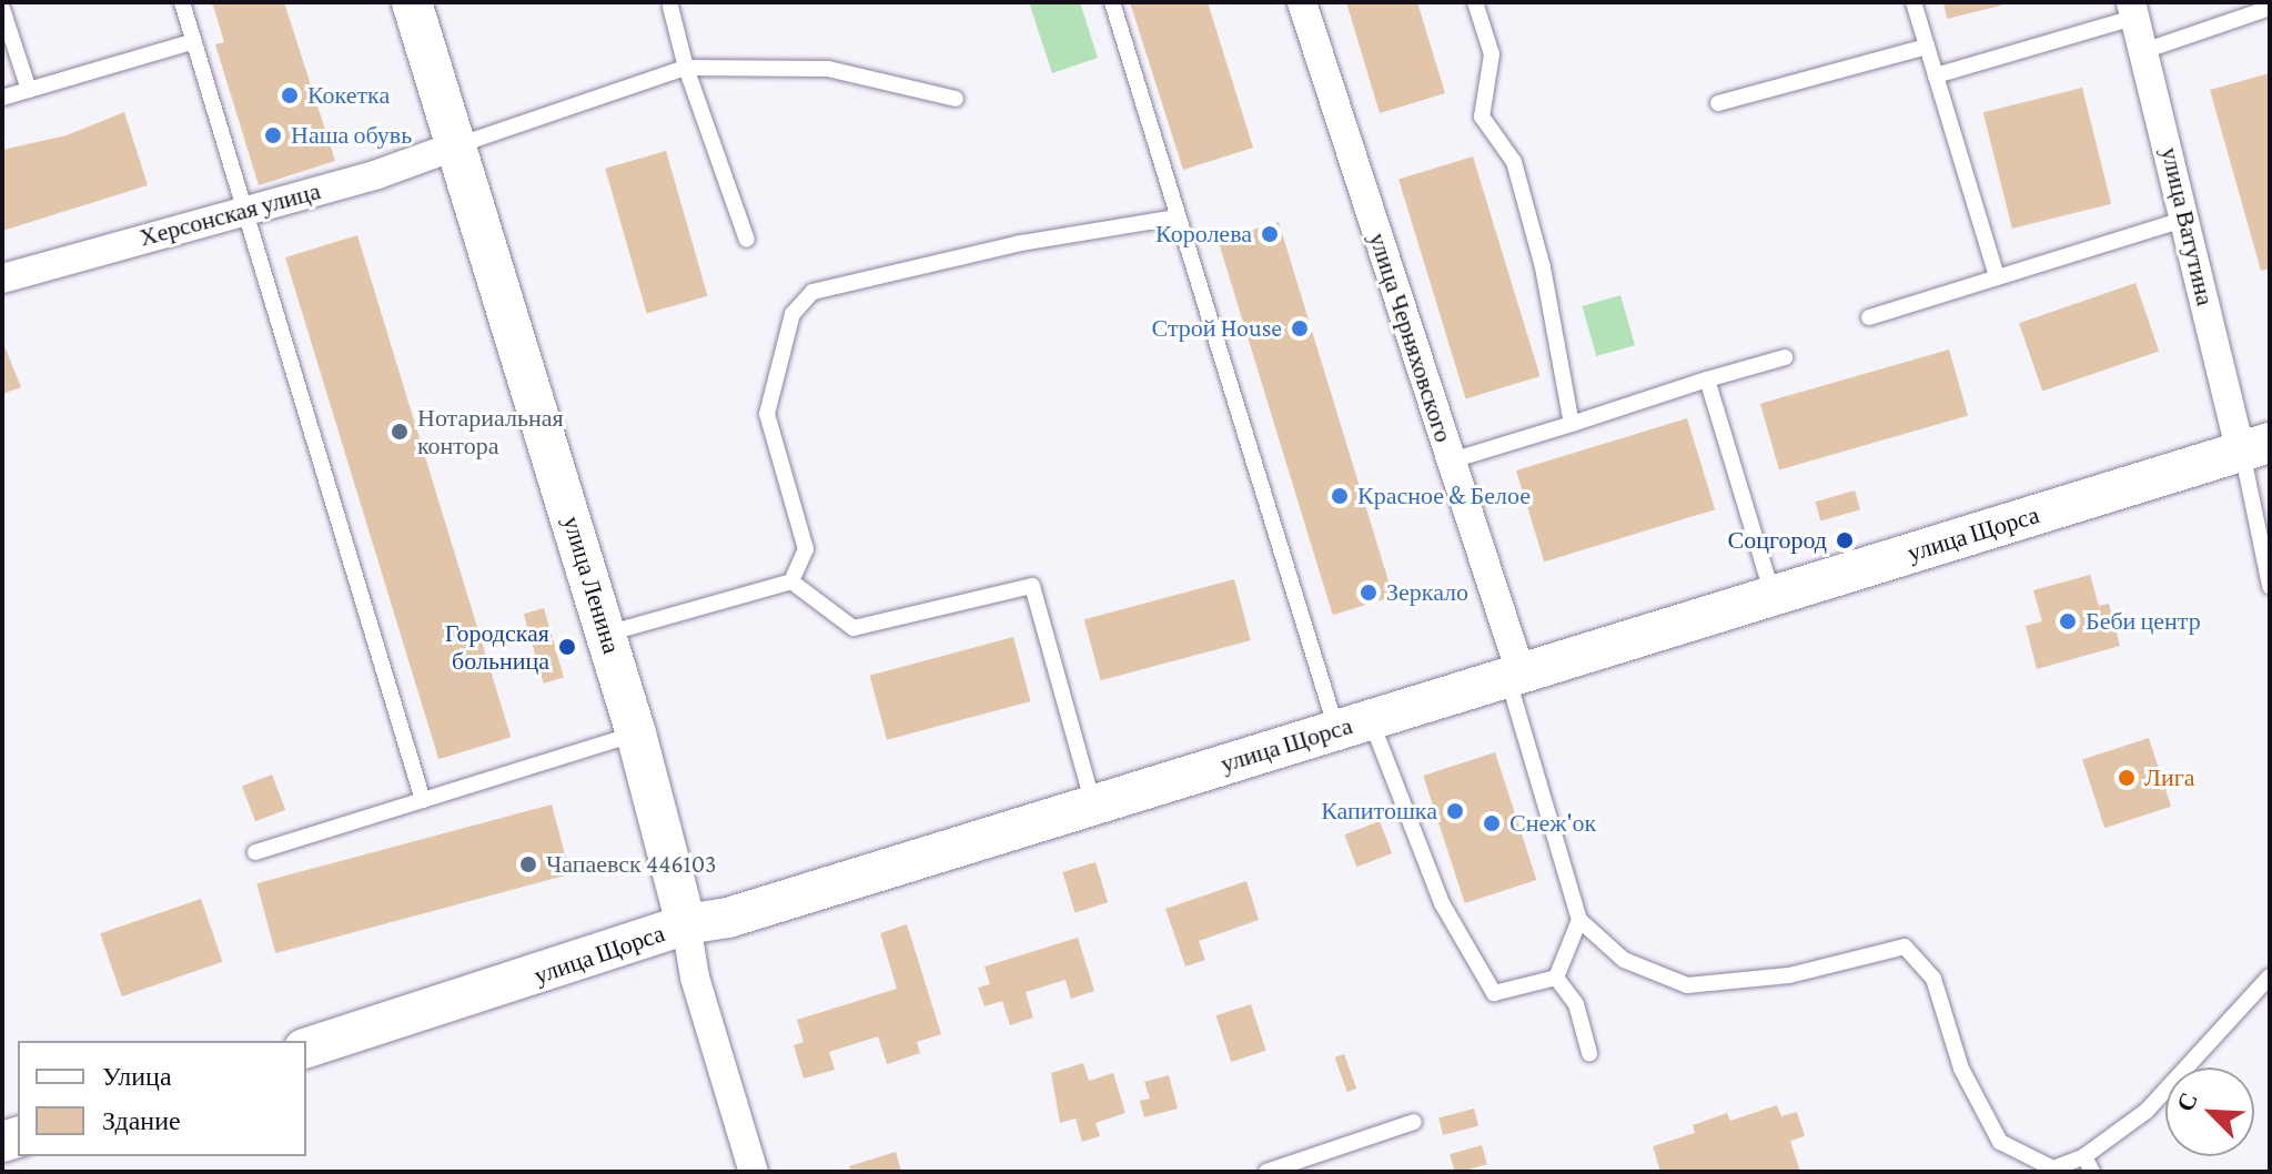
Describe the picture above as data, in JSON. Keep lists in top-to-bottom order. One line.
{"streets":{"main road":["улица Щорса","улица Ленина"],"street":["Херсонская улица","улица Ватутина","улица Черняховского"]},"crossings":[["Херсонская улица","улица Ленина"],["улица Ватутина","улица Щорса"],["улица Черняховского","улица Щорса"],["улица Щорса","улица Ленина"]],"places":["Кокетка","Наша обувь","Королева","Строй House","Нотариальная контора","Красное & Белое","Соцгород","Зеркало","Беби центр","Городская больница","Лига","Капитошка","Снеж'ок","Чапаевск 446103"],"legend":["Улица","Здание"],"north":"top left"}
